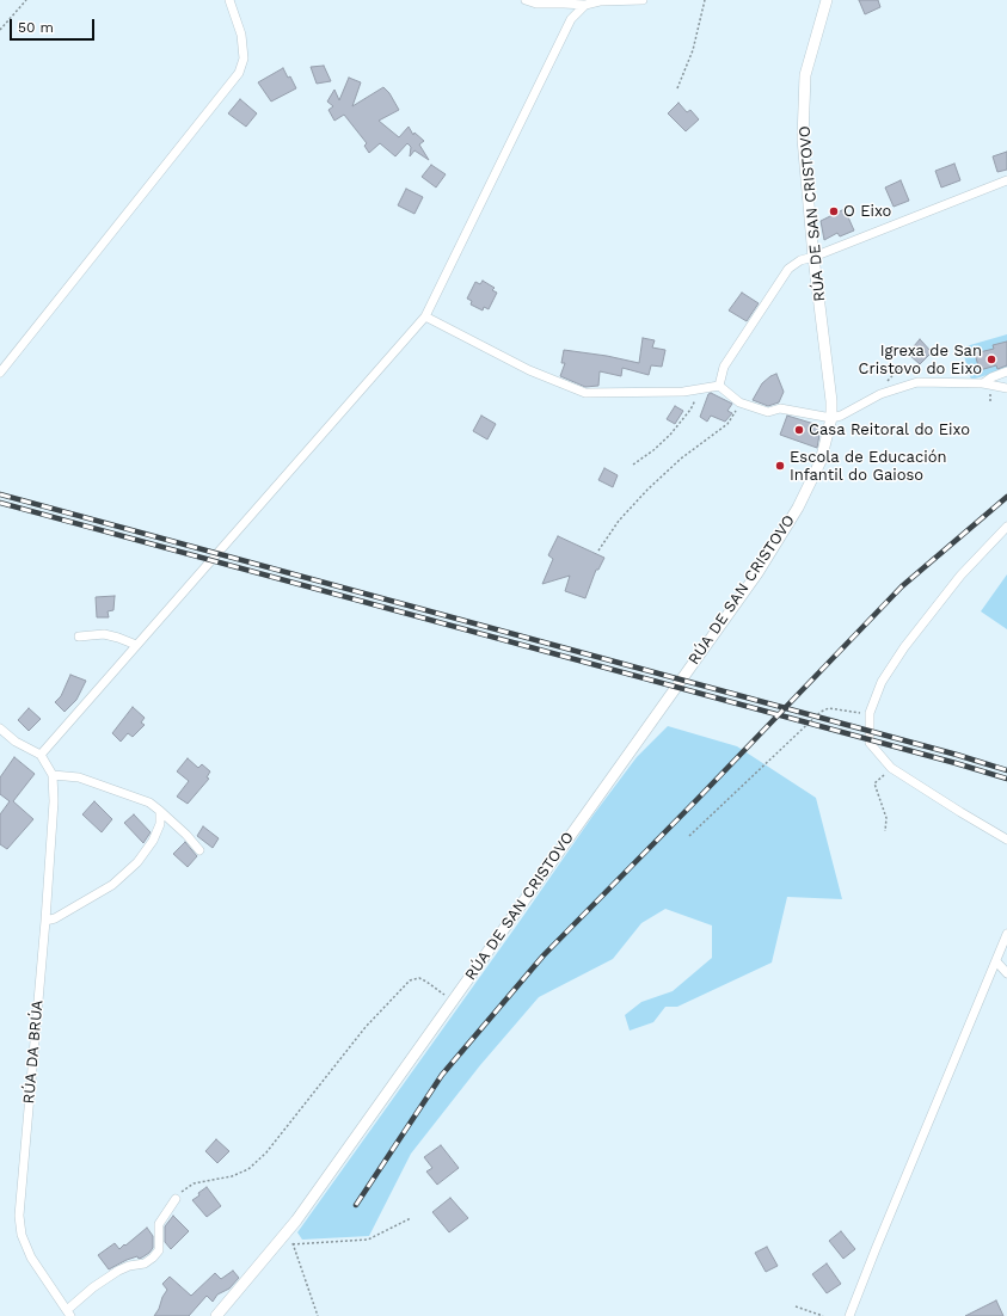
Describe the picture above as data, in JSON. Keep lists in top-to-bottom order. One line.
{"streets":{"street":["RÚA DE SAN CRISTOVO","RÚA DA BRÚA"]},"places":["O Eixo","Igrexa de San Cristovo do Eixo","Casa Reitoral do Eixo","Escola de Educación Infantil do Gaioso"],"scale_bar":"50 m"}
